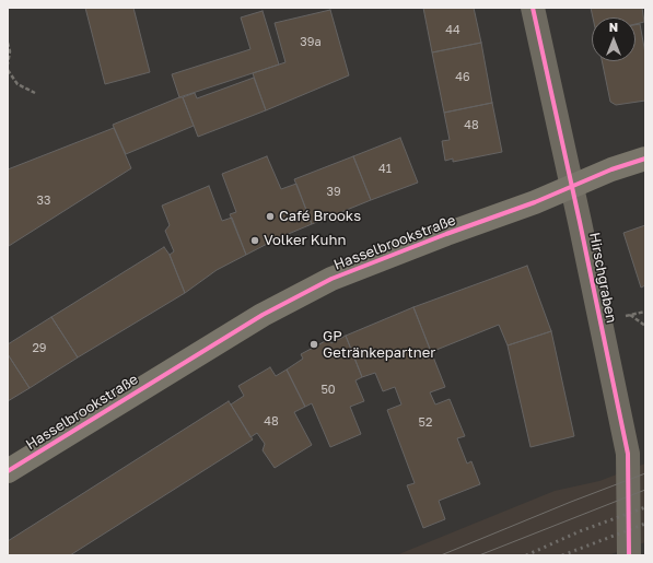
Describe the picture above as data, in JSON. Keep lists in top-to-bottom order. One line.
{"streets":{"street":["Hasselbrookstraße","Hirschgraben"]},"crossings":[["Hasselbrookstraße","Hirschgraben"]],"places":["Café Brooks","Volker Kuhn","GP Getränkepartner"],"house_numbers":["44","39a","46","48","41","39","33","29","50","48","52"],"north":"top"}
